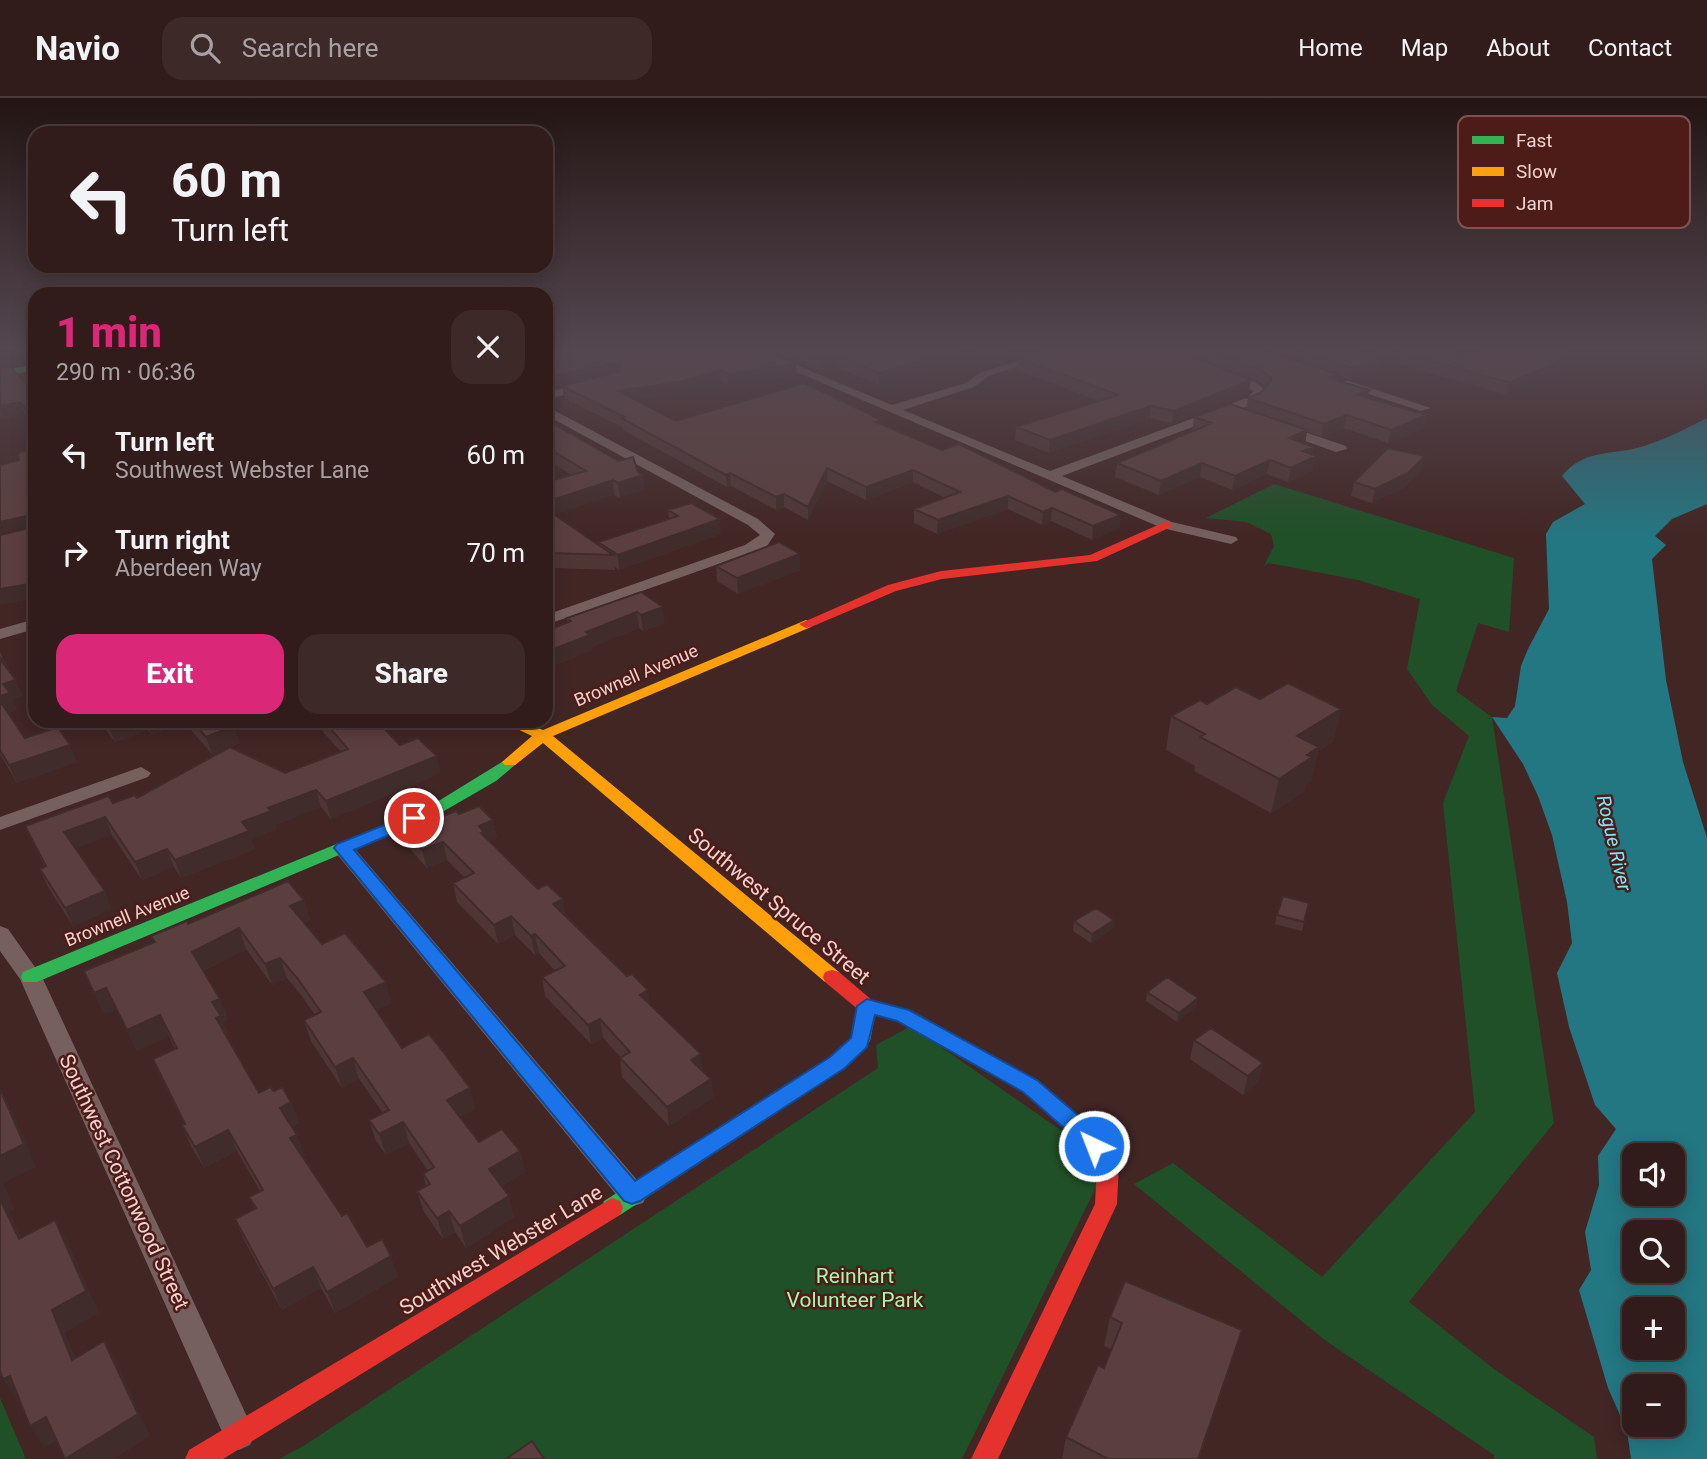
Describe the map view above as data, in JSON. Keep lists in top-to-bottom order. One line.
{"streets":{"street":["Brownell Avenue","Southwest Spruce Street","Southwest Cottonwood Street","Southwest Webster Lane"]},"crossings":[["Brownell Avenue","Southwest Spruce Street"],["Brownell Avenue","Southwest Cottonwood Street"],["Southwest Spruce Street","Southwest Webster Lane"],["Southwest Cottonwood Street","Southwest Webster Lane"]],"water":["Rogue River"],"parks":["Reinhart Volunteer Park"],"legend":["Fast","Slow","Jam"],"page":{"header":"Navio","search":"Search here","nav":["Home","Map","About","Contact"],"turn":["60 m","Turn left"],"heading":["1 min","290 m · 06:36"],"list":[{"name":"Turn left","note":"Southwest Webster Lane","value":"60 m"},{"name":"Turn right","note":"Aberdeen Way","value":"70 m"}],"buttons":["Exit","Share"],"map_buttons":["+","−"]}}
